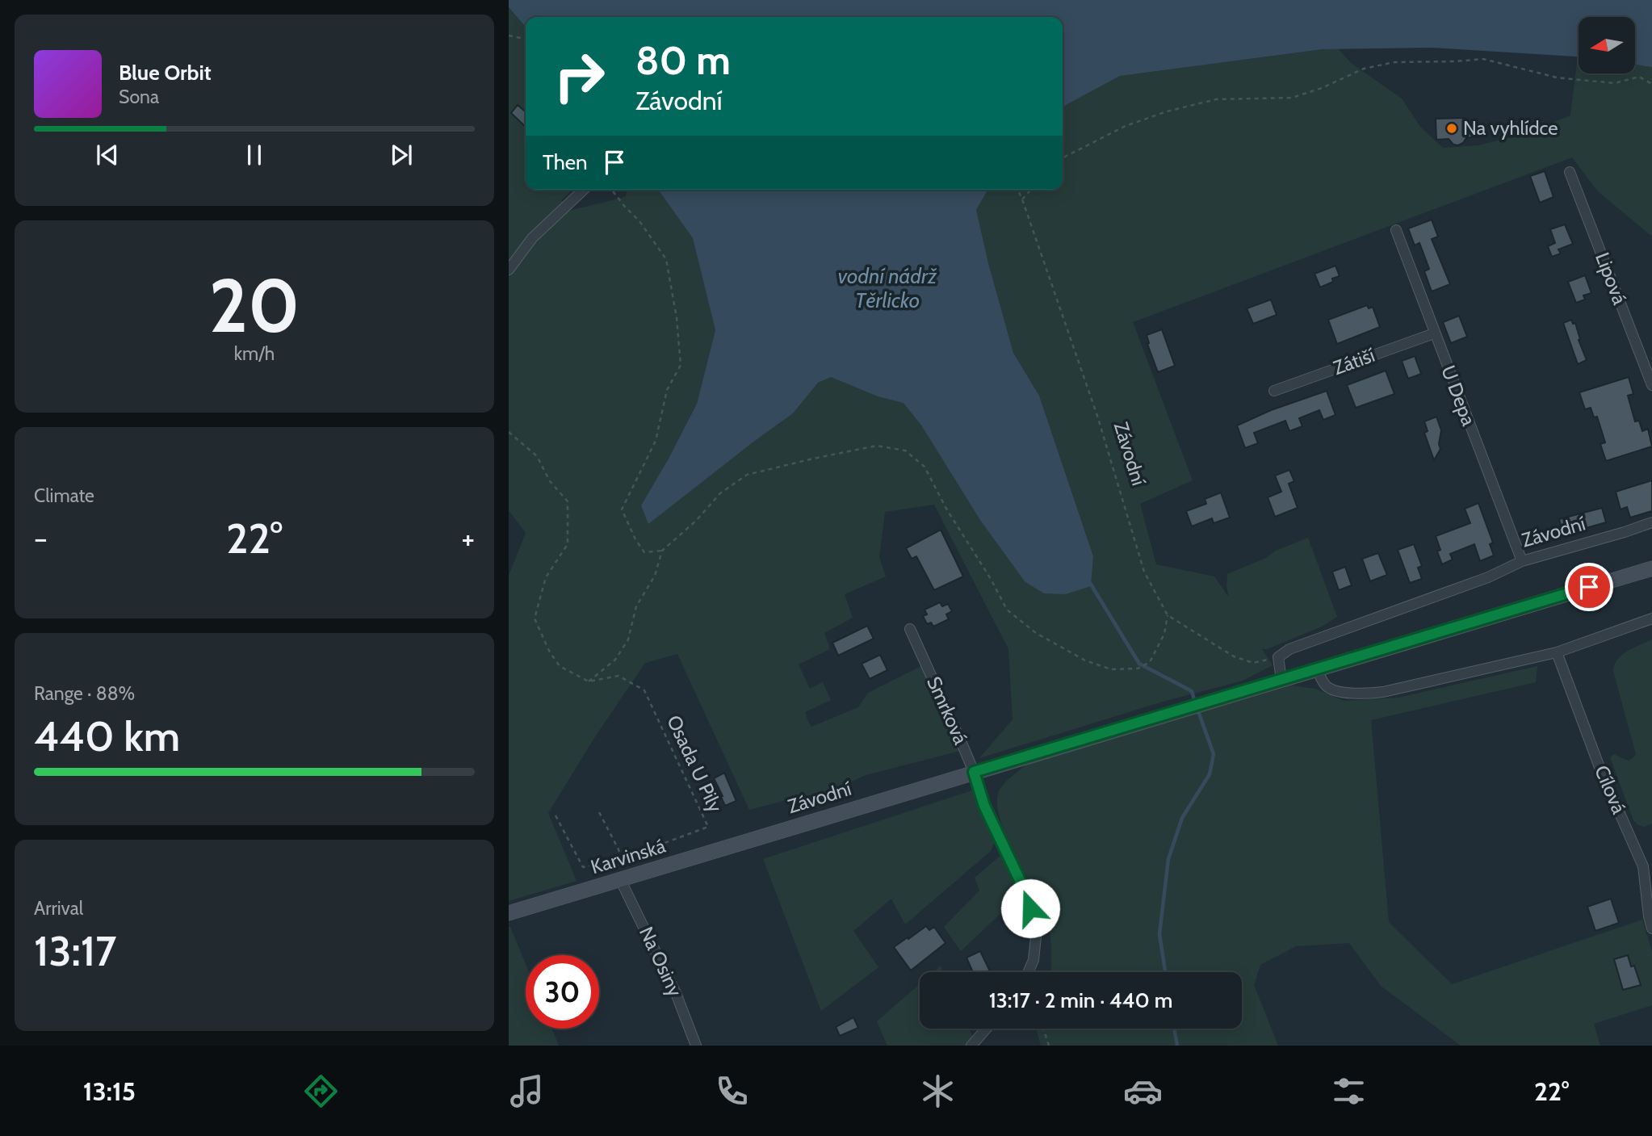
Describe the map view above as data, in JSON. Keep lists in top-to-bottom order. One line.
{"streets":{"main road":["Závodní","Karvinská"],"street":["Lipová","Zátiší","U Depa","Smrková","Cílová","Na Osiny"],"path":["Osada U Pily"]},"crossings":[["Zátiší","U Depa"],["U Depa","Závodní"],["Závodní","Smrková"],["Závodní","Karvinská"],["Karvinská","Na Osiny"]],"water":["vodní nádrž Těrlicko"],"places":["Na vyhlídce"],"north":"left","page":{"turn":["80 m","Závodní"],"song":["Blue Orbit","Sona"],"then":"Then","tile":[["20","km/h"],"Climate",["Range · 88%","440 km"],["Arrival","13:17"]],"heat":["−","22°","+"],"limit":"30","trip":"13:17 · 2 min · 440 m","tabs":["13:15","22°"]}}
